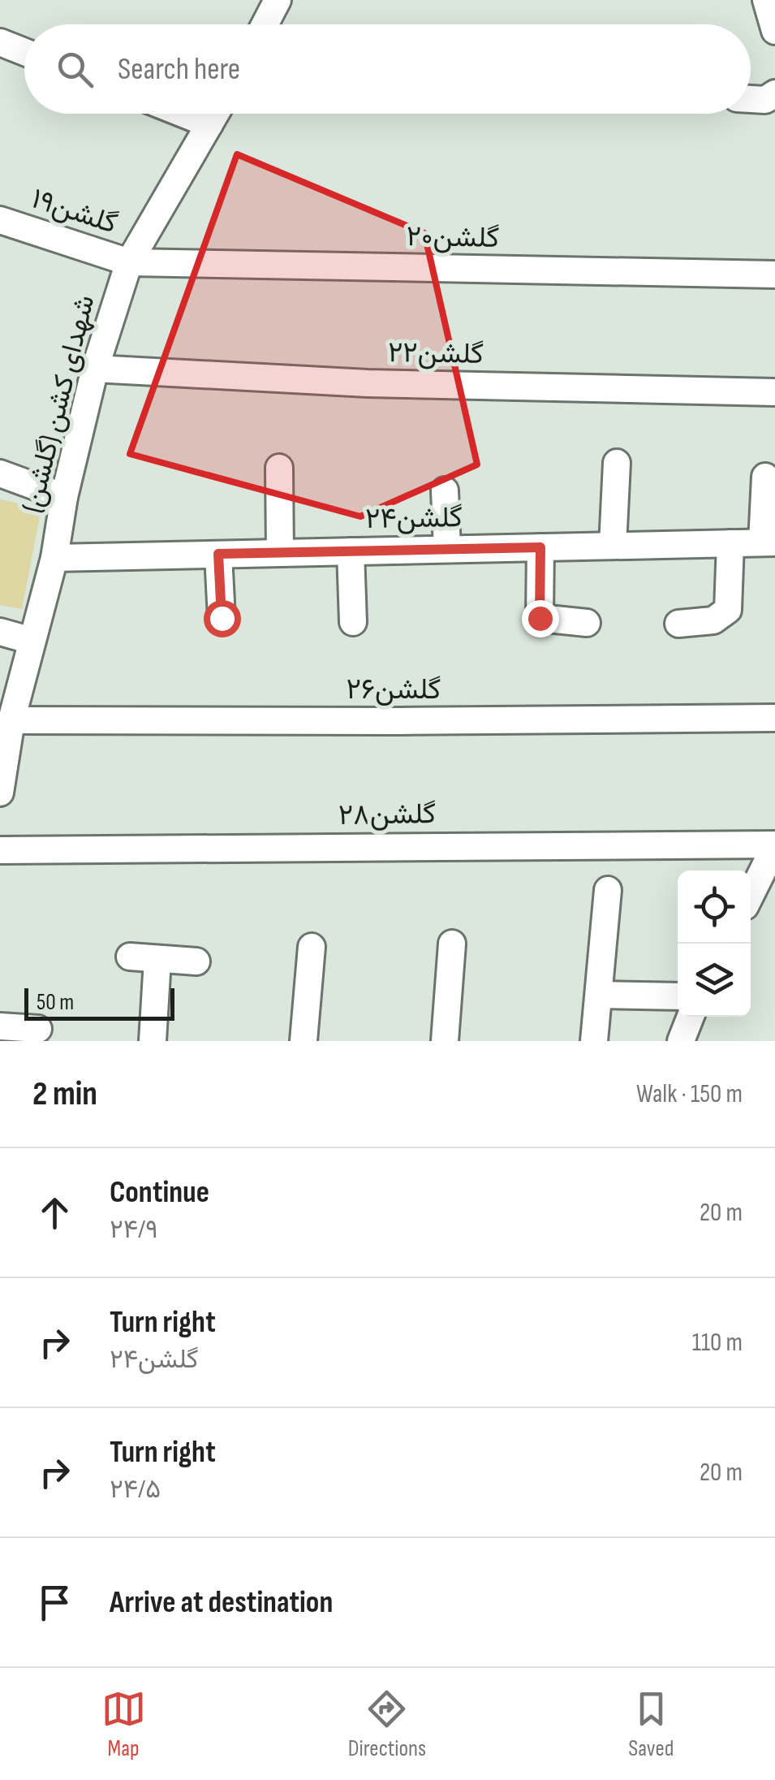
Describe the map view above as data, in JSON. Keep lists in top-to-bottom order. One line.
{"streets":{"street":["گلشن۱۹","گلشن۲۰","گلشن۲۲","شهدای کشن (گلشن)","گلشن۲۴","گلشن۲۶","گلشن۲۸"]},"crossings":[["گلشن۱۹","گلشن۲۰"],["گلشن۱۹","شهدای کشن (گلشن)"],["گلشن۲۰","شهدای کشن (گلشن)"],["گلشن۲۲","شهدای کشن (گلشن)"],["شهدای کشن (گلشن)","گلشن۲۴"],["شهدای کشن (گلشن)","گلشن۲۶"]],"scale_bar":"50 m","page":{"search":"Search here","scale":"50 m","heading":["2 min","Walk · 150 m"],"list":[["Continue","۲۴/۹","20 m"],["Turn right","گلشن۲۴","110 m"],["Turn right","۲۴/۵","20 m"],"Arrive at destination"],"nav":["Map","Directions","Saved"]}}
